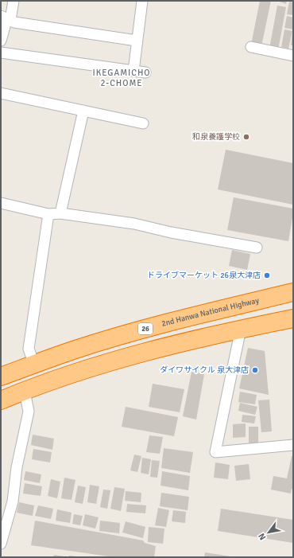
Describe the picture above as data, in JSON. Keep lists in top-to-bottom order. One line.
{"streets":{"highway":["2nd Hanwa National Highway","26"]},"districts":["IKEGAMICHO 2-CHOME"],"places":["和泉養護学校","ドライブマーケット 26泉大津店","ダイワサイクル 泉大津店"],"north":"bottom left"}
